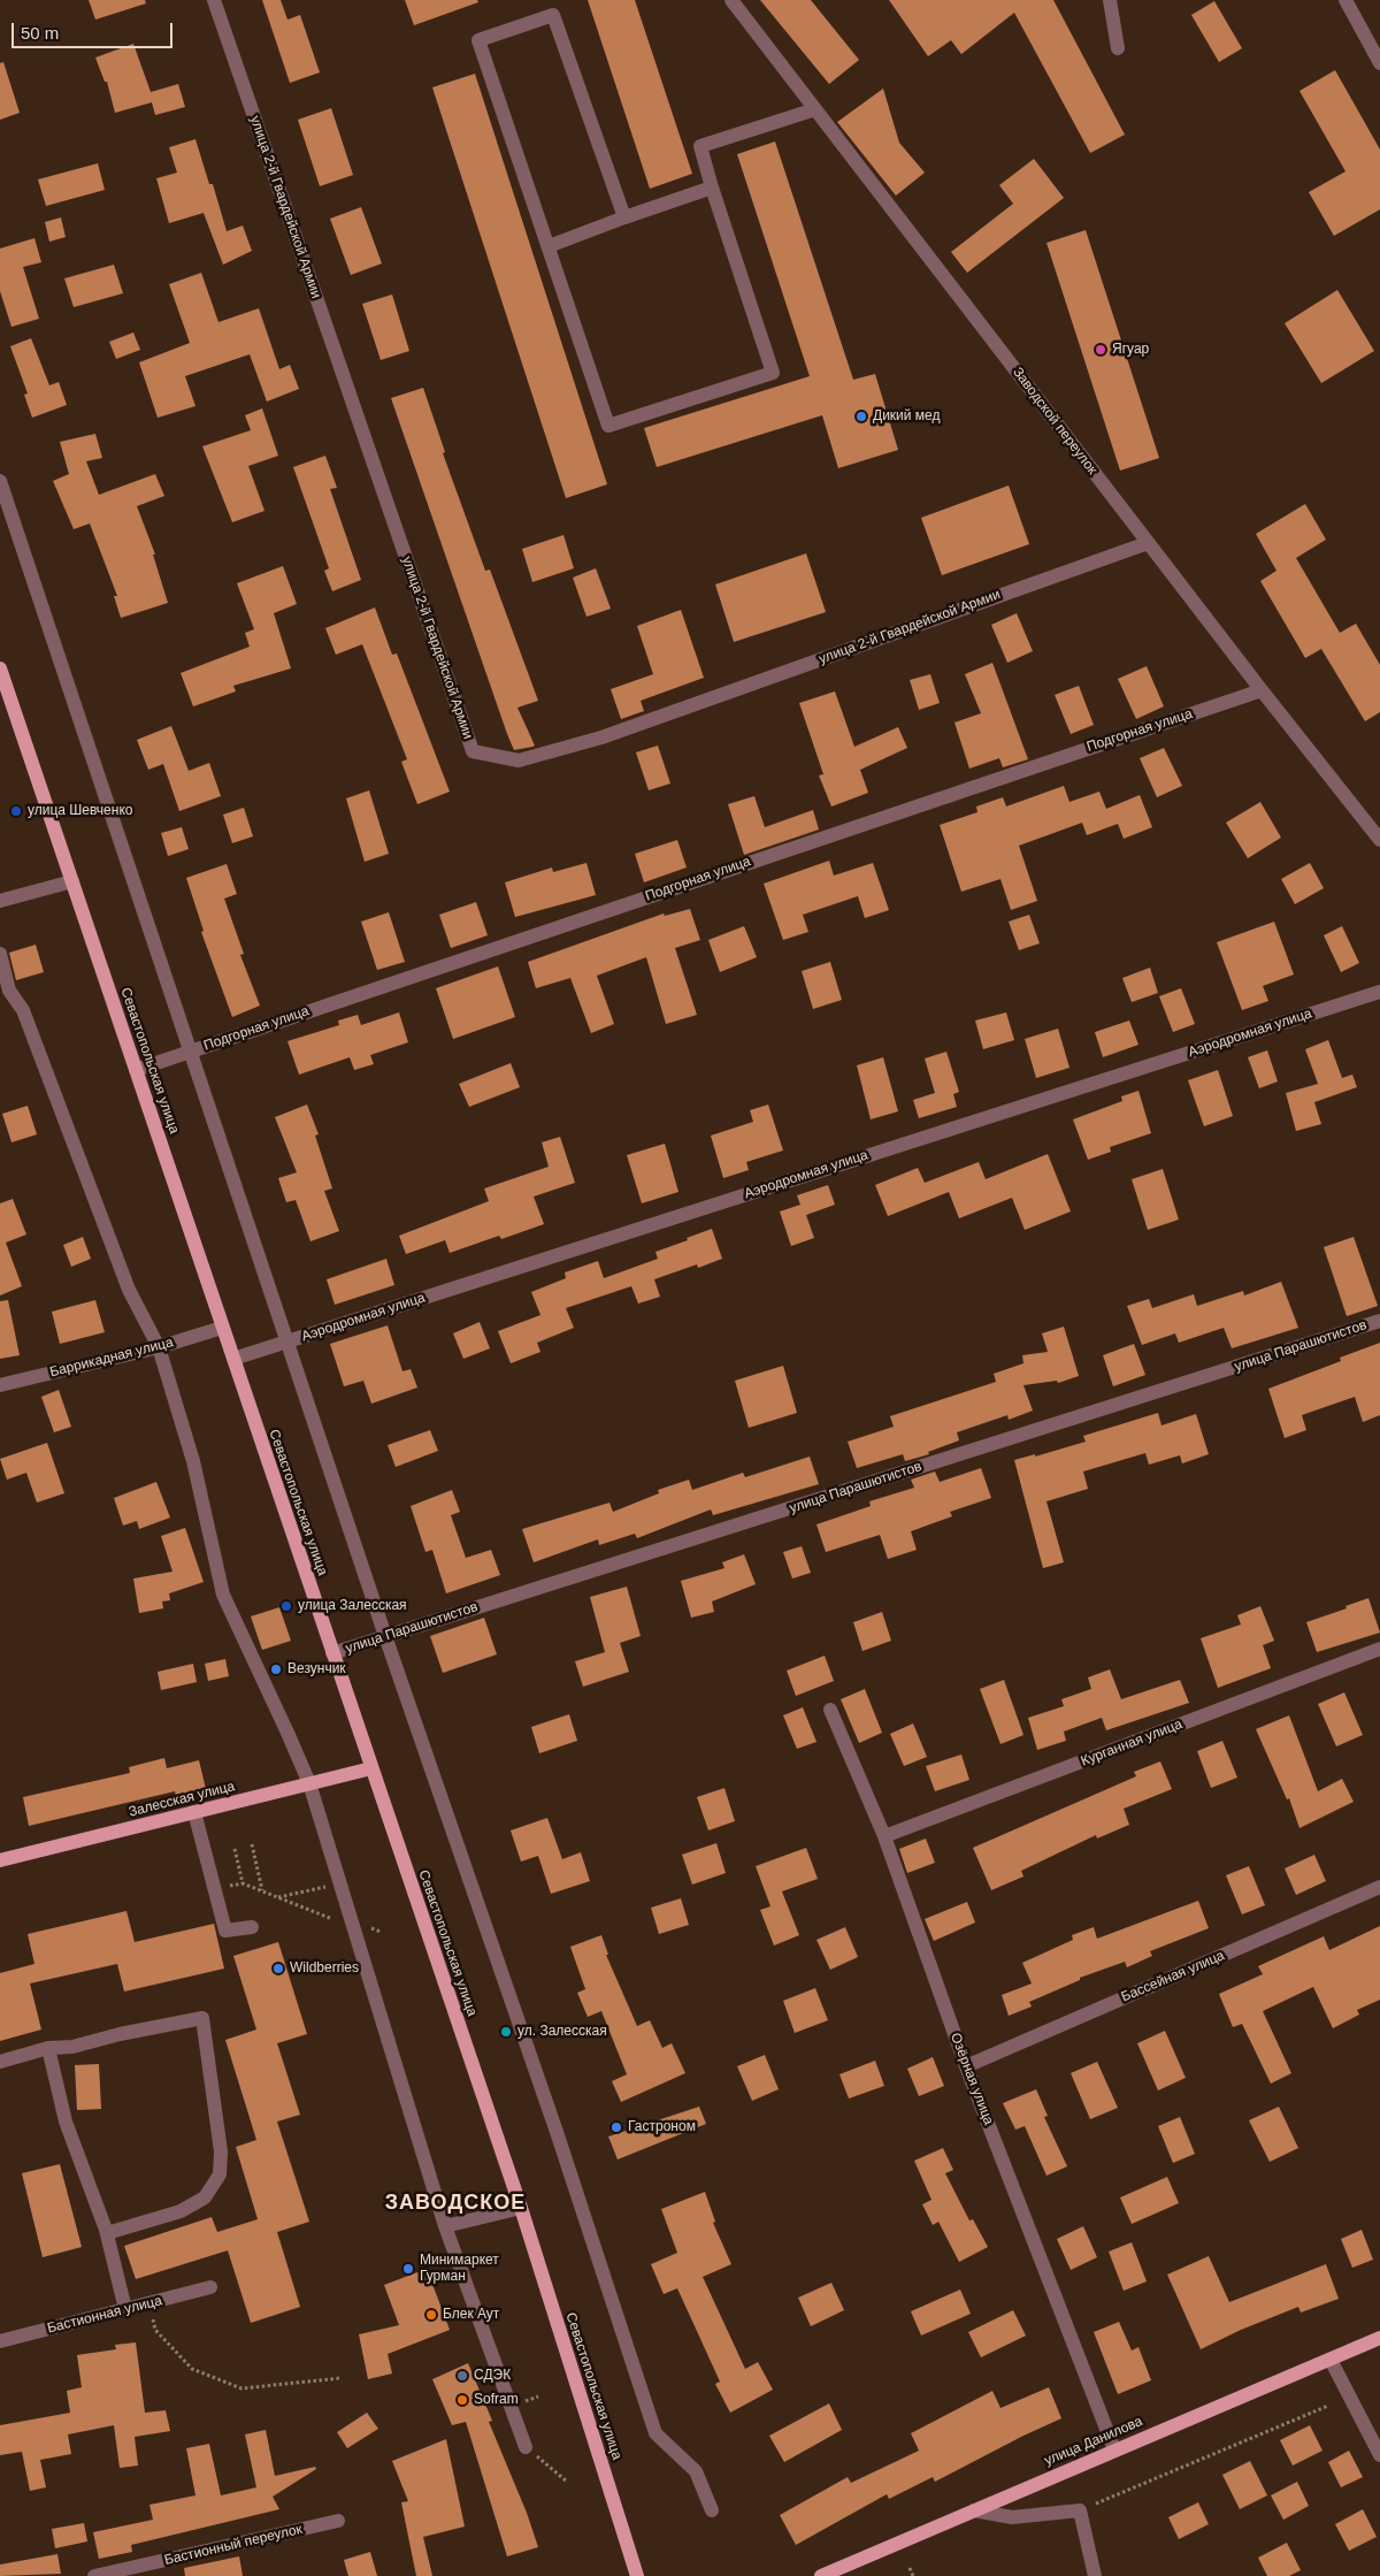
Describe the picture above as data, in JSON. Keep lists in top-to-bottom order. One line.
{"streets":{"main road":["Севастопольская улица","Залесская улица","улица Данилова"],"street":["улица 2-й Гвардейской Армии","Заводской переулок","Подгорная улица","Аэродромная улица","улица Парашютистов","Баррикадная улица","Курганная улица","Бассейная улица","Озёрная улица","Бастионная улица","Бастионный переулок"]},"crossings":[["улица 2-й Гвардейской Армии","Заводской переулок"],["Заводской переулок","Подгорная улица"],["Подгорная улица","Севастопольская улица"],["Аэродромная улица","Севастопольская улица"],["Севастопольская улица","улица Парашютистов"],["Севастопольская улица","Баррикадная улица"],["Севастопольская улица","Залесская улица"],["Курганная улица","Озёрная улица"],["Бассейная улица","Озёрная улица"],["Озёрная улица","улица Данилова"]],"districts":["ЗАВОДСКОЕ"],"places":["Ягуар","Дикий мед","улица Шевченко","улица Залесская","Везунчик","Wildberries","ул. Залесская","Гастроном","Минимаркет Гурман","Блек Аут","СДЭК","Sofram"],"scale_bar":"50 m"}
